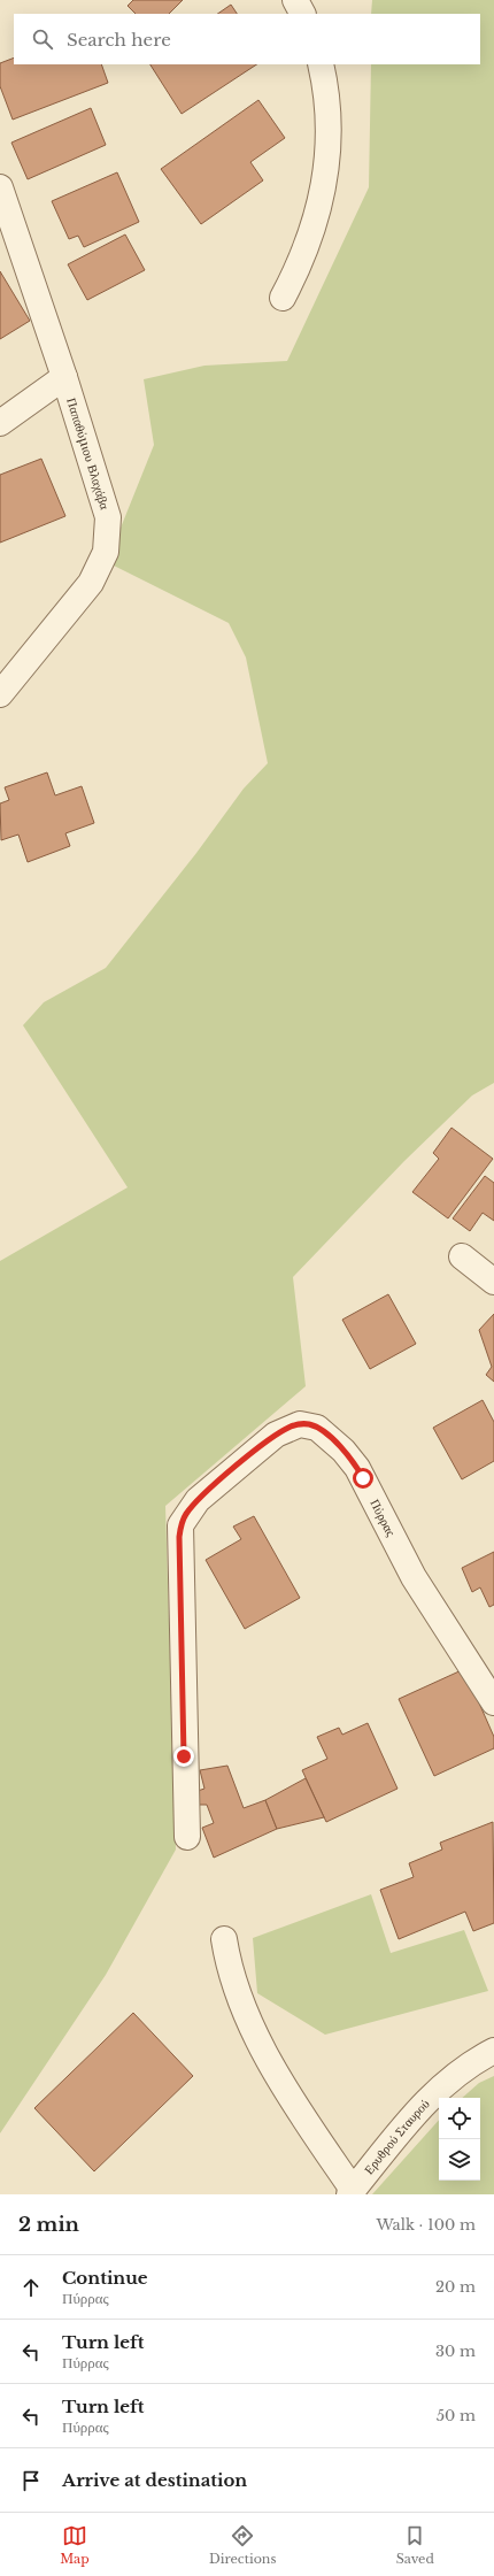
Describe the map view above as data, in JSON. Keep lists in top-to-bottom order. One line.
{"streets":{"street":["Παπαθύμιου Βλαχάβα","Πύρρας","Ερυθρού Σταυρού"]},"page":{"search":"Search here","heading":["2 min","Walk · 100 m"],"list":[["Continue","Πύρρας","20 m"],["Turn left","Πύρρας","30 m"],["Turn left","Πύρρας","50 m"],"Arrive at destination"],"nav":["Map","Directions","Saved"]}}
